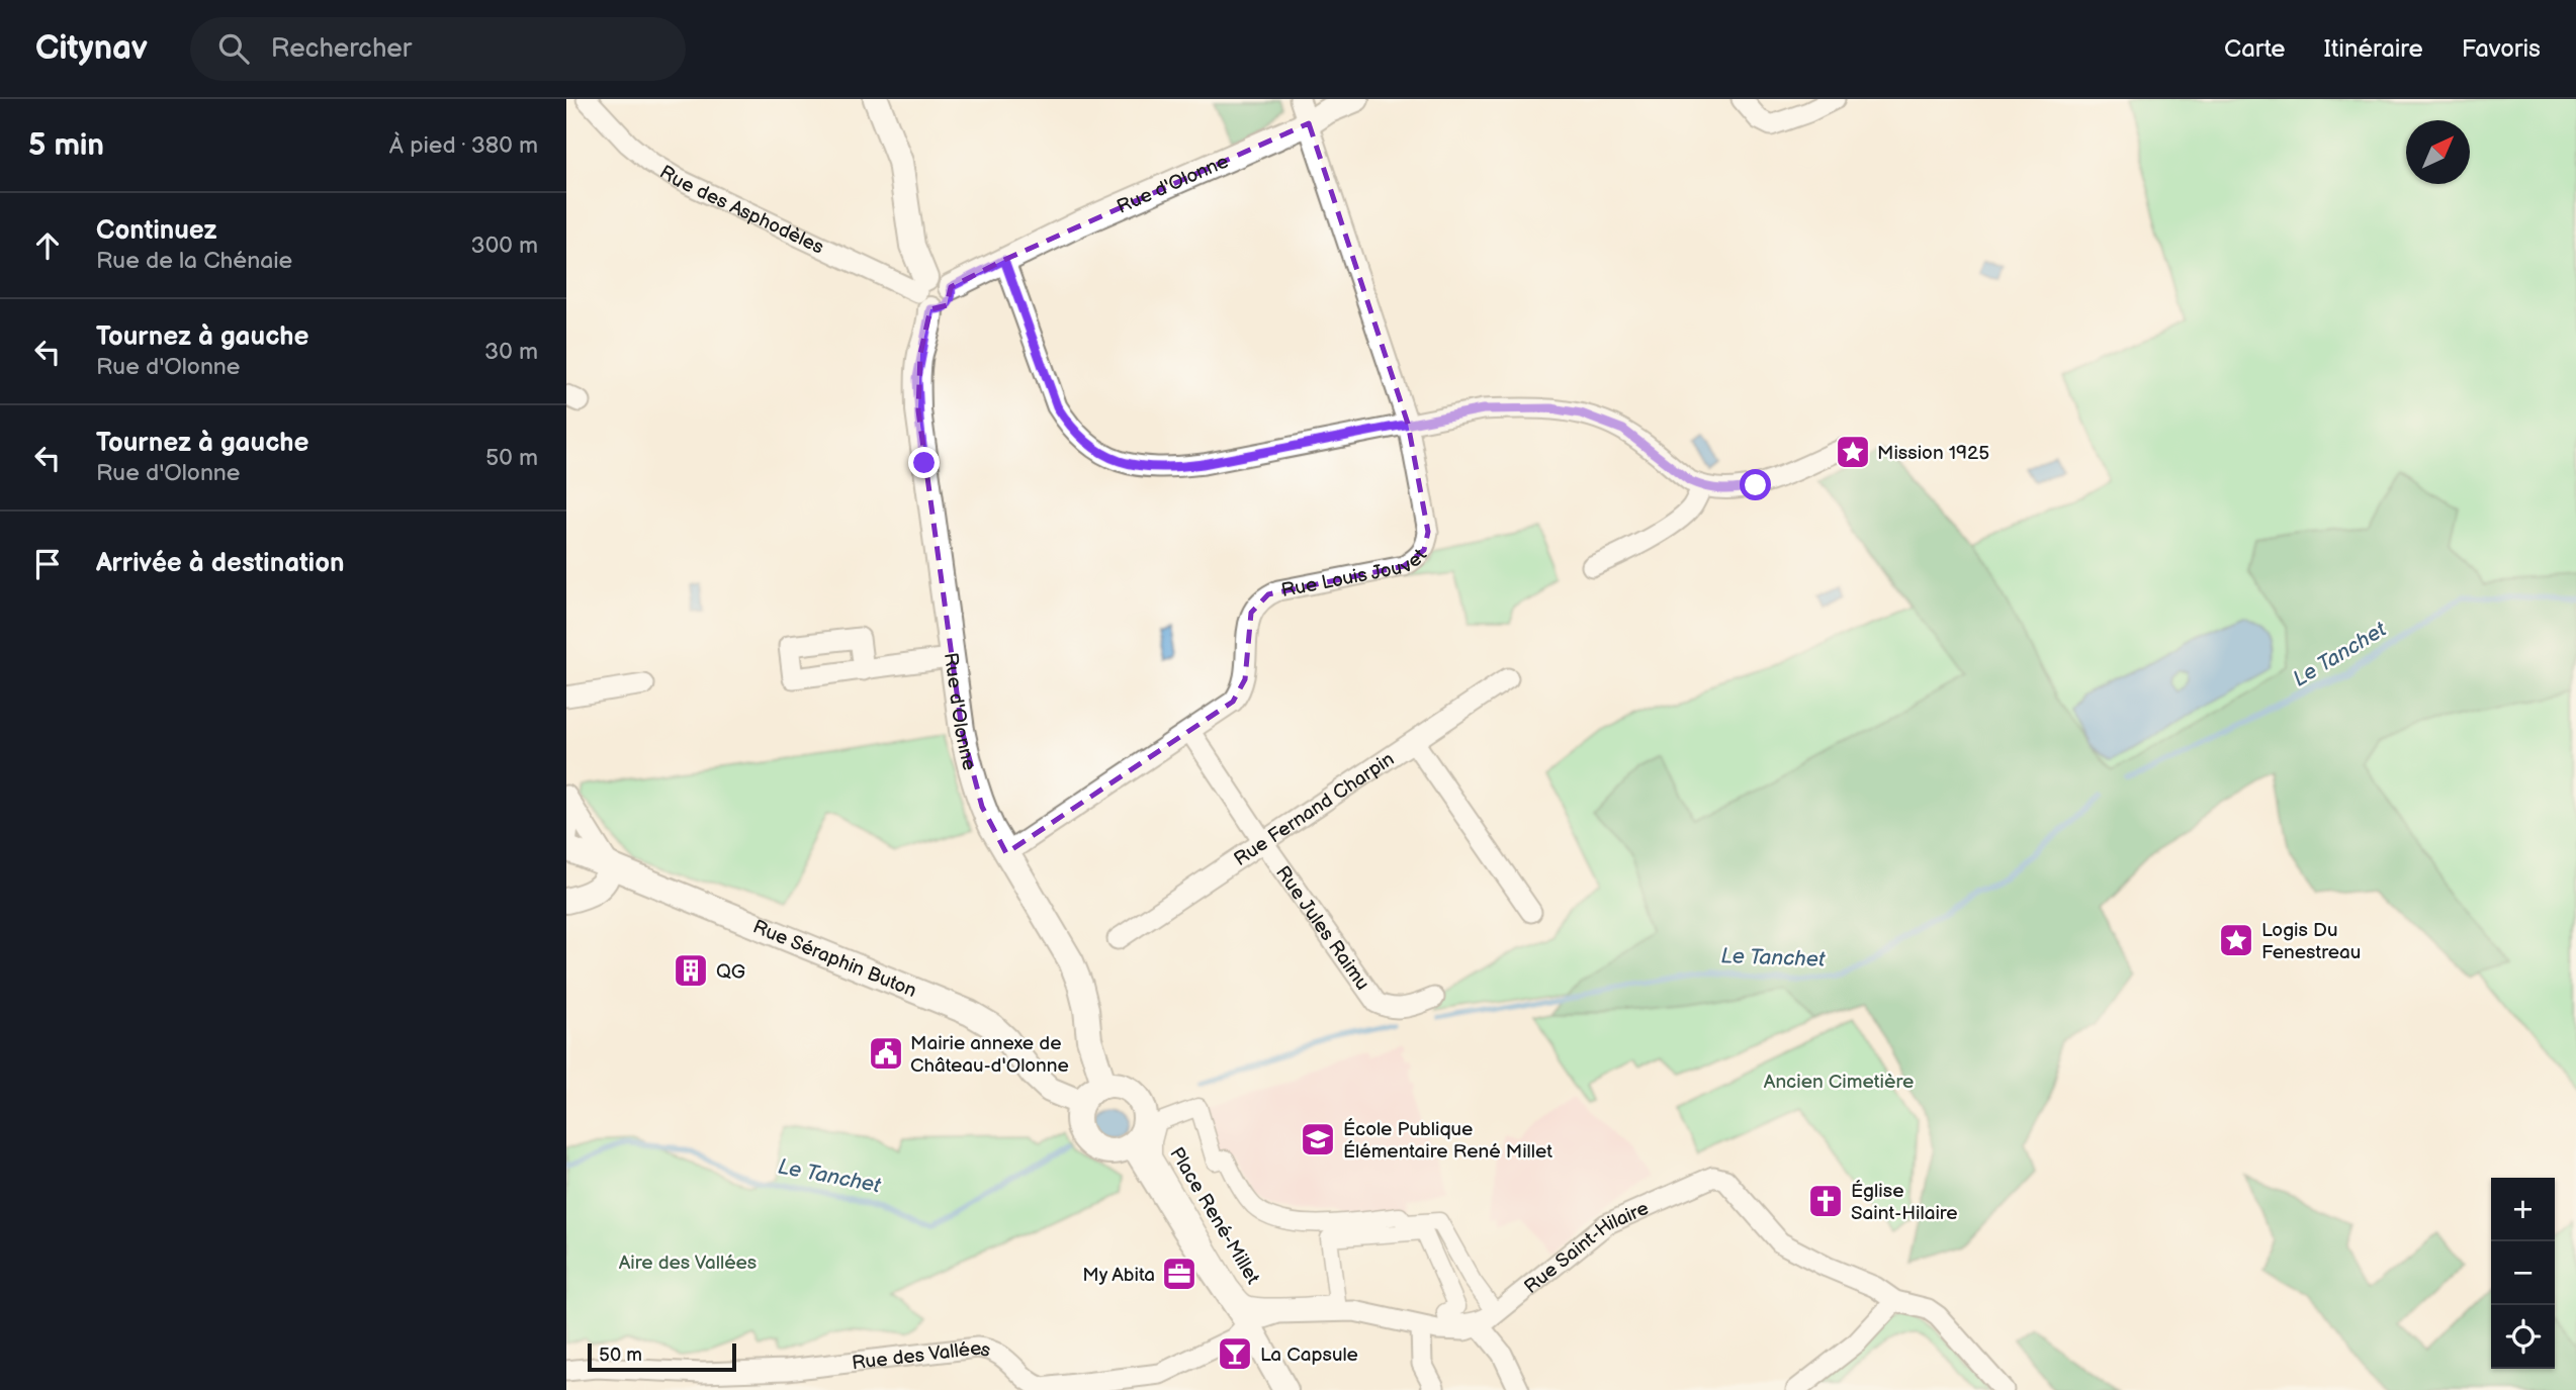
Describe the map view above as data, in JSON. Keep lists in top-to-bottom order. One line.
{"streets":{"street":["Rue d'Olonne","Rue des Asphodèles","Rue Louis Jouvet","Rue Fernand Charpin","Rue Jules Raimu","Rue Séraphin Buton","Place René-Millet","Rue Saint-Hilaire","Rue des Vallées"]},"crossings":[["Rue d'Olonne","Rue des Asphodèles"],["Rue d'Olonne","Rue Louis Jouvet"],["Rue d'Olonne","Rue Séraphin Buton"],["Rue Louis Jouvet","Rue Jules Raimu"],["Rue Fernand Charpin","Rue Jules Raimu"]],"water":["Le Tanchet"],"parks":["Ancien Cimetière","Aire des Vallées"],"places":{"place":["Mission 1925","Logis Du Fenestreau"],"building":["QG"],"public building":["Mairie annexe de Château-d'Olonne"],"school or university":["École Publique Élémentaire René Millet"],"church":["Église Saint-Hilaire"],"office":["My Abita"],"bar":["La Capsule"]},"scale_bar":"50 m","north":"top right","page":{"header":"Citynav","search":"Rechercher","nav":["Carte","Itinéraire","Favoris"],"heading":["5 min","À pied · 380 m"],"list":[["Continuez","Rue de la Chénaie","300 m"],["Tournez à gauche","Rue d'Olonne","30 m"],["Tournez à gauche","Rue d'Olonne","50 m"],"Arrivée à destination"],"map_buttons":["+","−"],"scale":"50 m"}}
